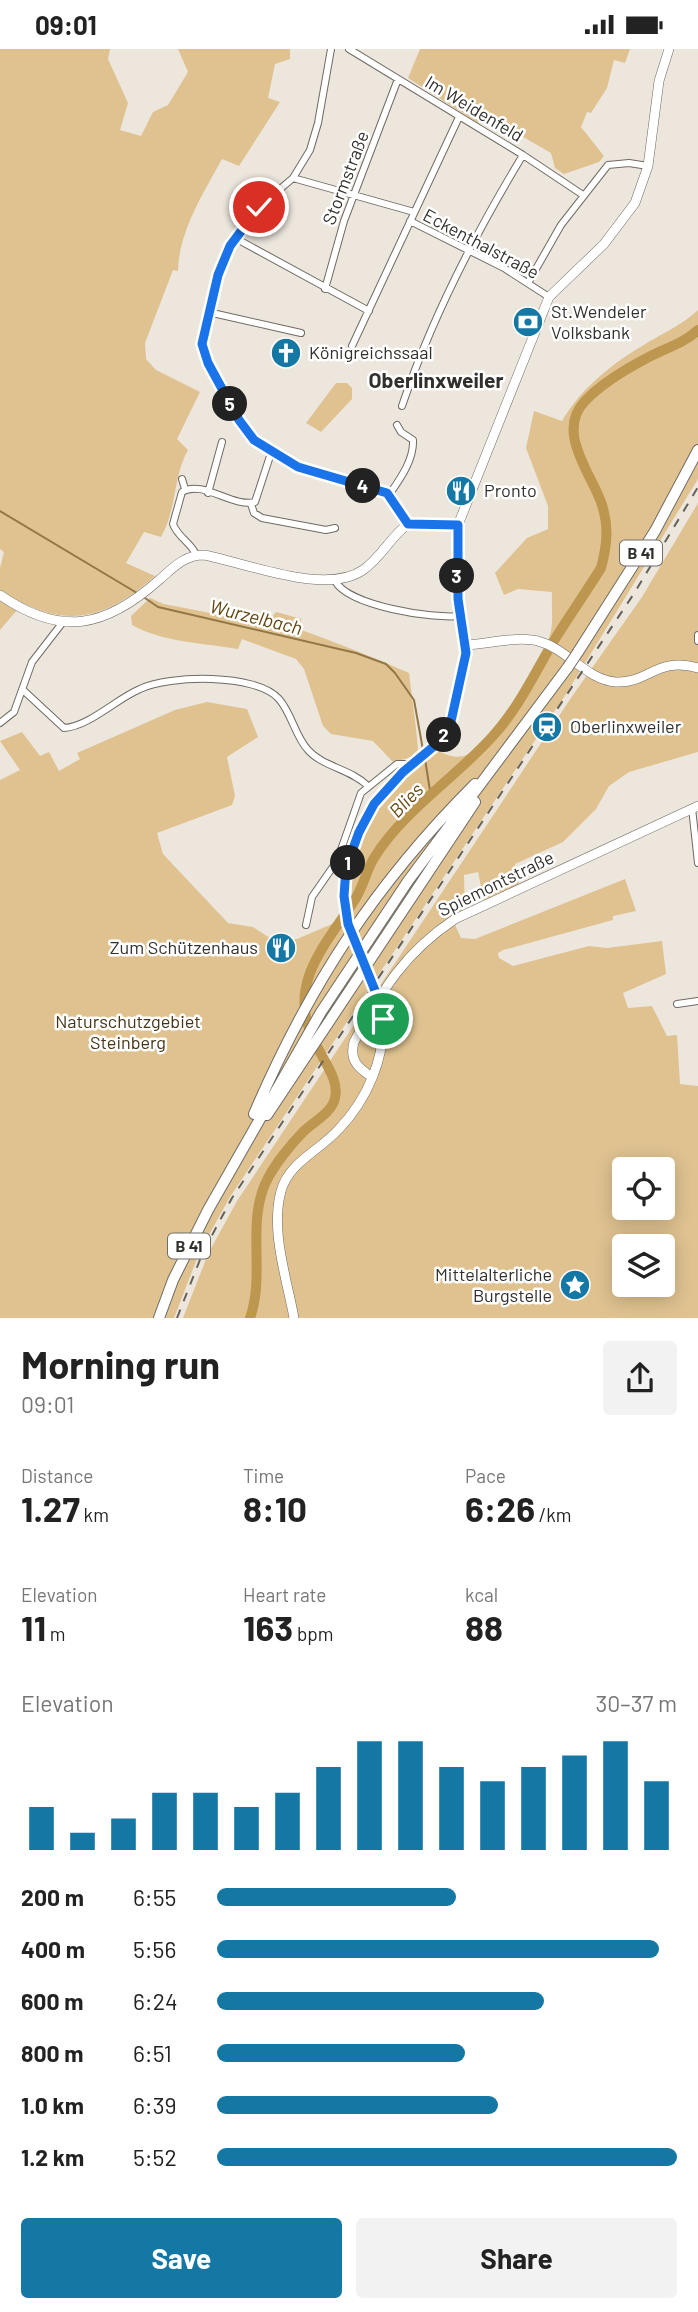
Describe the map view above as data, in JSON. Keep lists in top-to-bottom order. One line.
{"streets":{"highway":["B 41"],"main road":["Spiemontstraße"],"street":["Im Weidenfeld","Stormstraße","Eckenthalstraße"]},"crossings":[["Im Weidenfeld","Stormstraße"]],"districts":["Oberlinxweiler"],"water":["Wurzelbach","Blies"],"parks":["Naturschutzgebiet Steinberg"],"places":{"bank":["St.Wendeler Volksbank"],"church":["Königreichssaal"],"restaurant":["Pronto","Zum Schützenhaus"],"station":["Oberlinxweiler"],"place":["Mittelalterliche Burgstelle"]},"page":{"status":"09:01","pins":["5","4","3","2","1"],"heading":["Morning run","09:01"],"stats":[["Distance","1.27 km"],["Time","8:10"],["Pace","6:26 /km"],["Elevation","11 m"],["Heart rate","163 bpm"],["kcal","88"]],"chart":["Elevation","30–37 m"],"list":[{"name":"200 m","note":"6:55"},{"name":"400 m","note":"5:56"},{"name":"600 m","note":"6:24"},{"name":"800 m","note":"6:51"},{"name":"1.0 km","note":"6:39"},{"name":"1.2 km","note":"5:52"}],"buttons":["Save","Share"]}}
